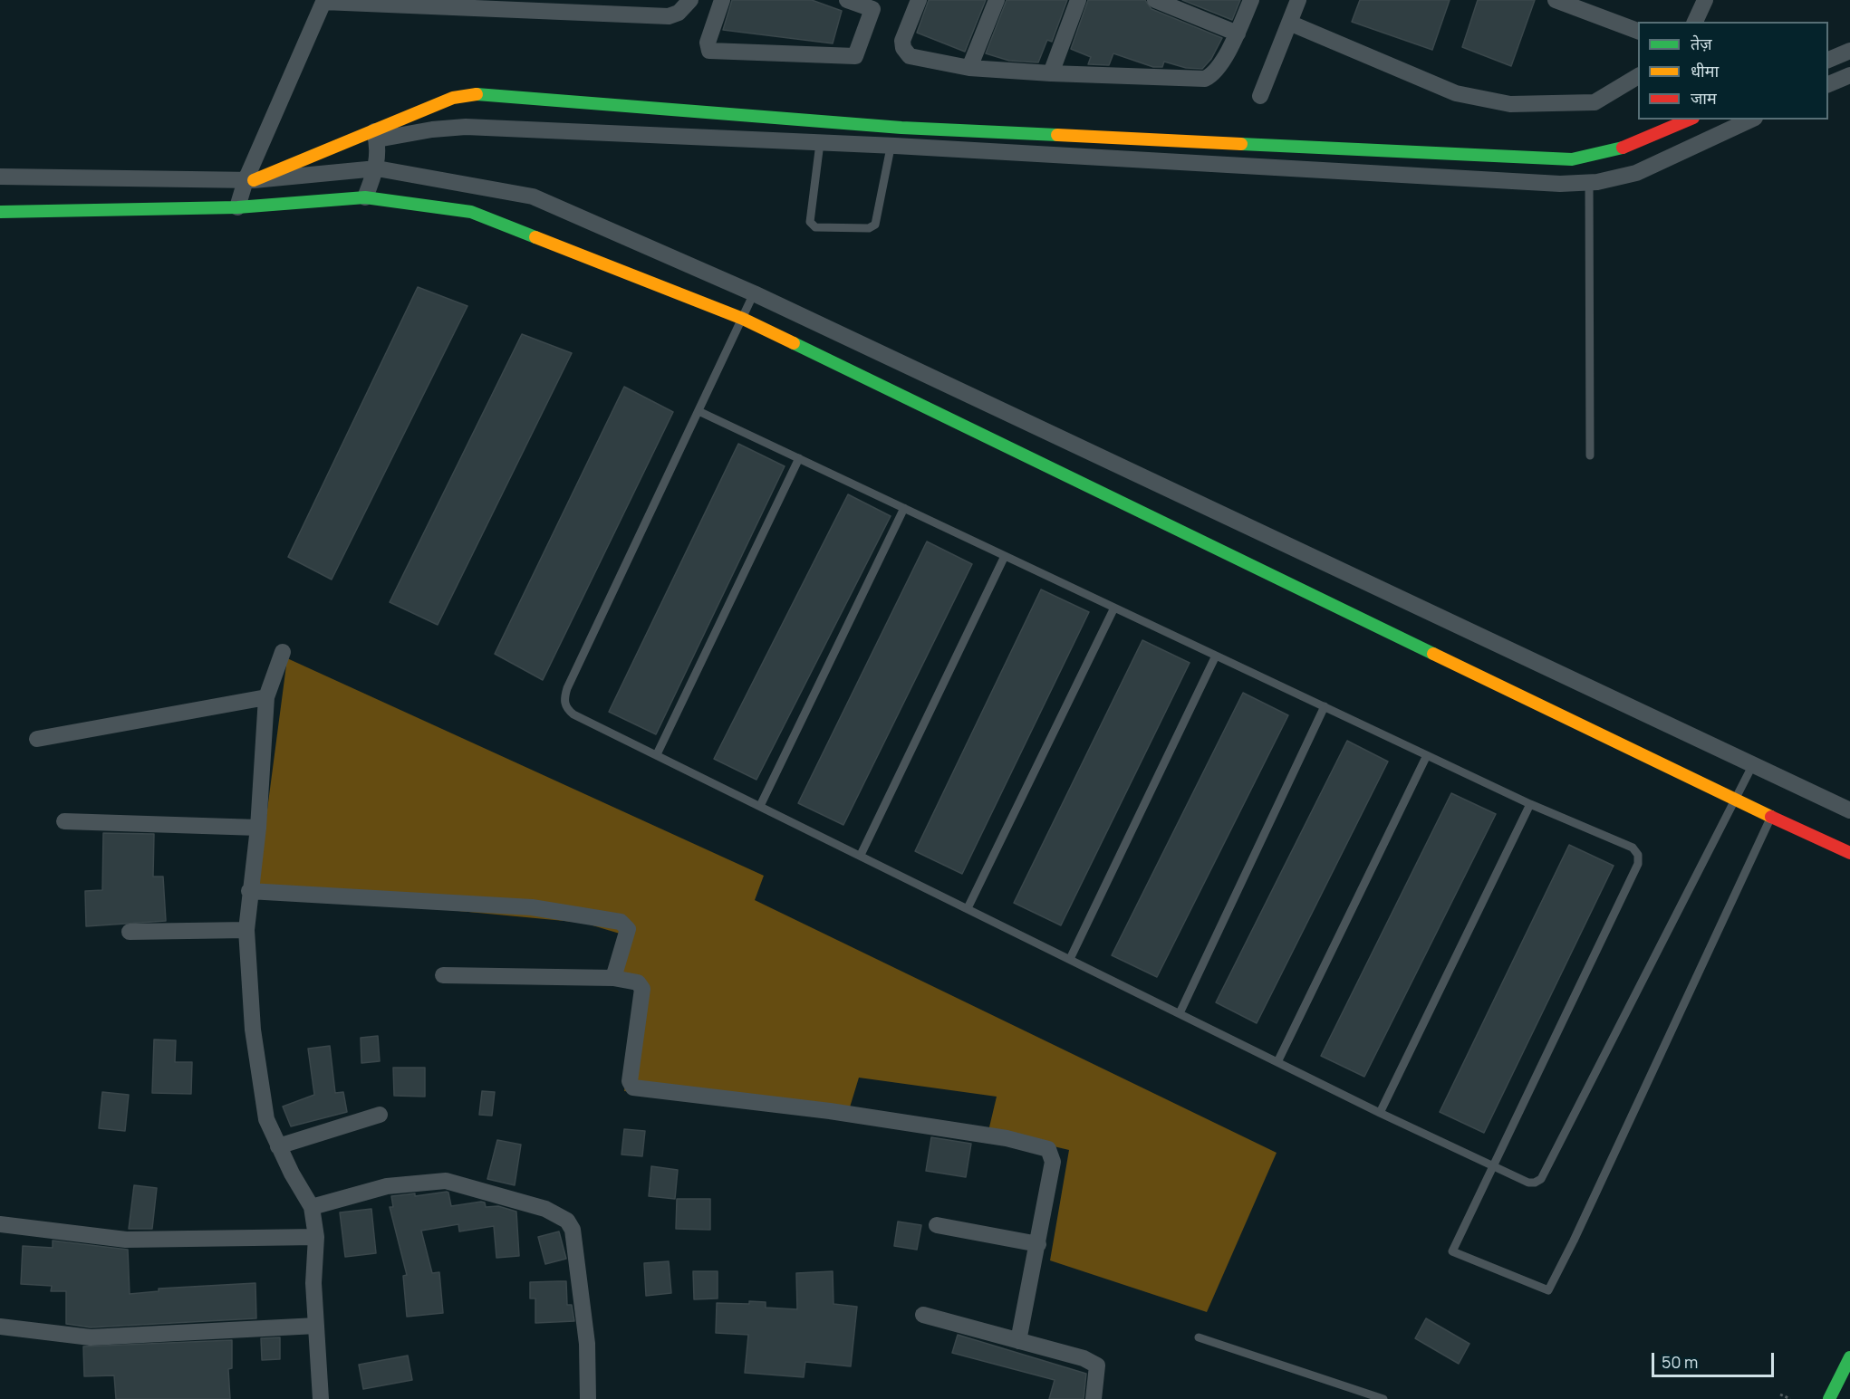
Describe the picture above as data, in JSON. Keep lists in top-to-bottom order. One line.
{"legend":["तेज़","धीमा","जाम"],"scale_bar":"50 m"}
